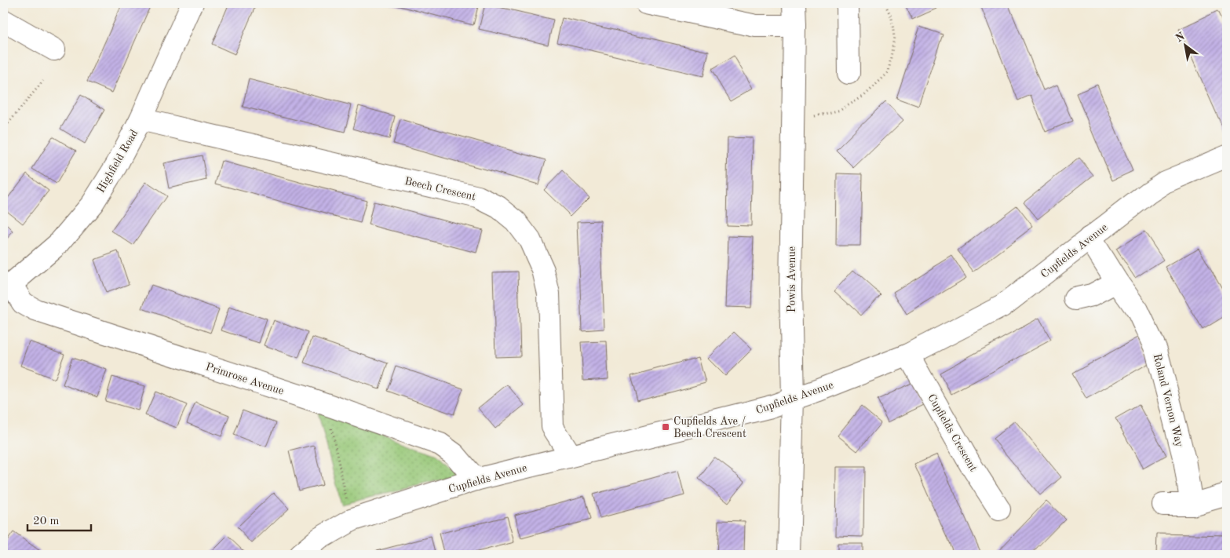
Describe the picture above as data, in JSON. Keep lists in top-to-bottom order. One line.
{"streets":{"street":["Highfield Road","Beech Crescent","Cupfields Avenue","Powis Avenue","Primrose Avenue","Roland Vernon Way","Cupfields Crescent"]},"crossings":[["Highfield Road","Beech Crescent"],["Highfield Road","Primrose Avenue"],["Beech Crescent","Cupfields Avenue"],["Cupfields Avenue","Powis Avenue"],["Cupfields Avenue","Primrose Avenue"],["Cupfields Avenue","Roland Vernon Way"],["Cupfields Avenue","Cupfields Crescent"]],"places":{"transit":["Cupfields Ave / Beech Crescent"]},"scale_bar":"20 m","north":"top left"}
